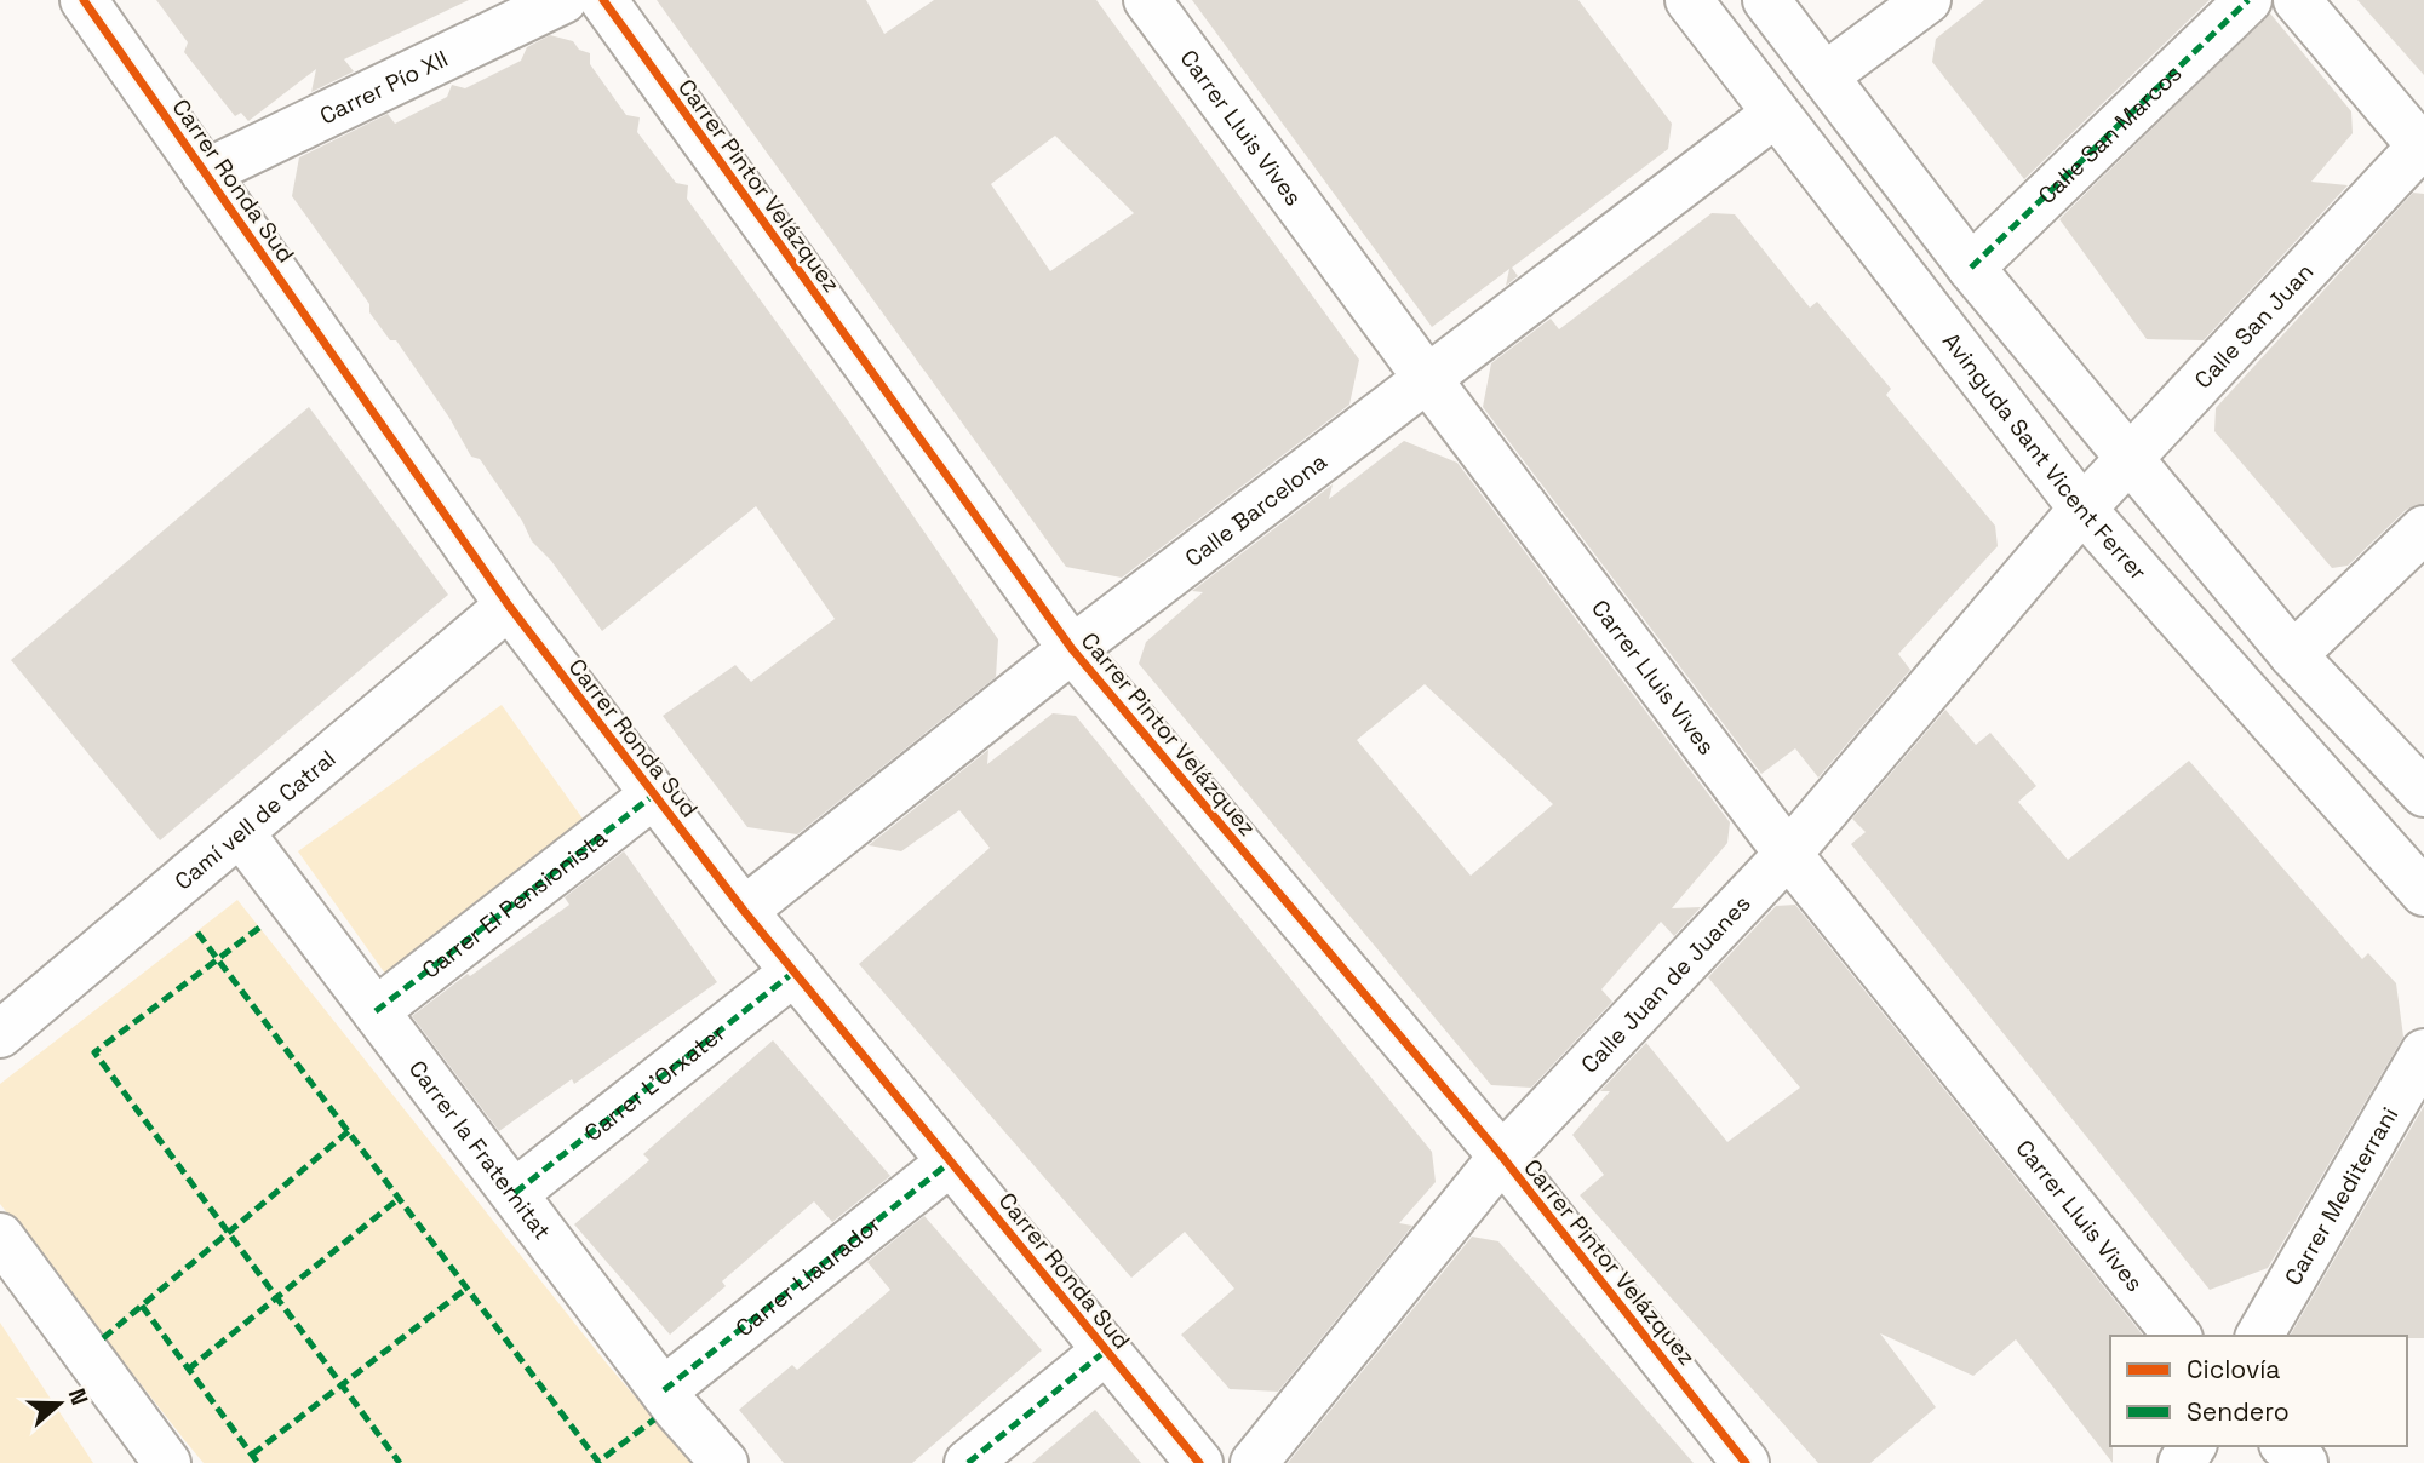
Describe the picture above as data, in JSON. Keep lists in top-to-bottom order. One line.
{"streets":{"main road":["Carrer Pío XII","Carrer Lluis Vives","Calle San Marcos","Carrer Ronda Sud","Carrer Pintor Velázquez","Calle San Juan","Avinguda Sant Vicent Ferrer","Calle Barcelona","Camí vell de Catral","Carrer El Pensionista","Calle Juan de Juanes","Carrer L'Orxater","Carrer la Fraternitat","Carrer Mediterrani","Carrer Llaurador"]},"crossings":[["Carrer Pío XII","Carrer Ronda Sud"],["Carrer Lluis Vives","Calle Barcelona"],["Carrer Lluis Vives","Calle Juan de Juanes"],["Carrer Ronda Sud","Calle Barcelona"],["Carrer Ronda Sud","Camí vell de Catral"],["Carrer Ronda Sud","Carrer El Pensionista"],["Carrer Ronda Sud","Carrer L'Orxater"],["Carrer Ronda Sud","Carrer Llaurador"],["Carrer Pintor Velázquez","Calle Barcelona"],["Carrer Pintor Velázquez","Calle Juan de Juanes"],["Calle San Juan","Avinguda Sant Vicent Ferrer"],["Calle San Juan","Calle Juan de Juanes"],["Avinguda Sant Vicent Ferrer","Calle Barcelona"],["Avinguda Sant Vicent Ferrer","Calle Juan de Juanes"],["Camí vell de Catral","Carrer la Fraternitat"],["Carrer El Pensionista","Carrer la Fraternitat"],["Carrer L'Orxater","Carrer la Fraternitat"],["Carrer la Fraternitat","Carrer Llaurador"]],"legend":["Ciclovía","Sendero"],"north":"right"}
